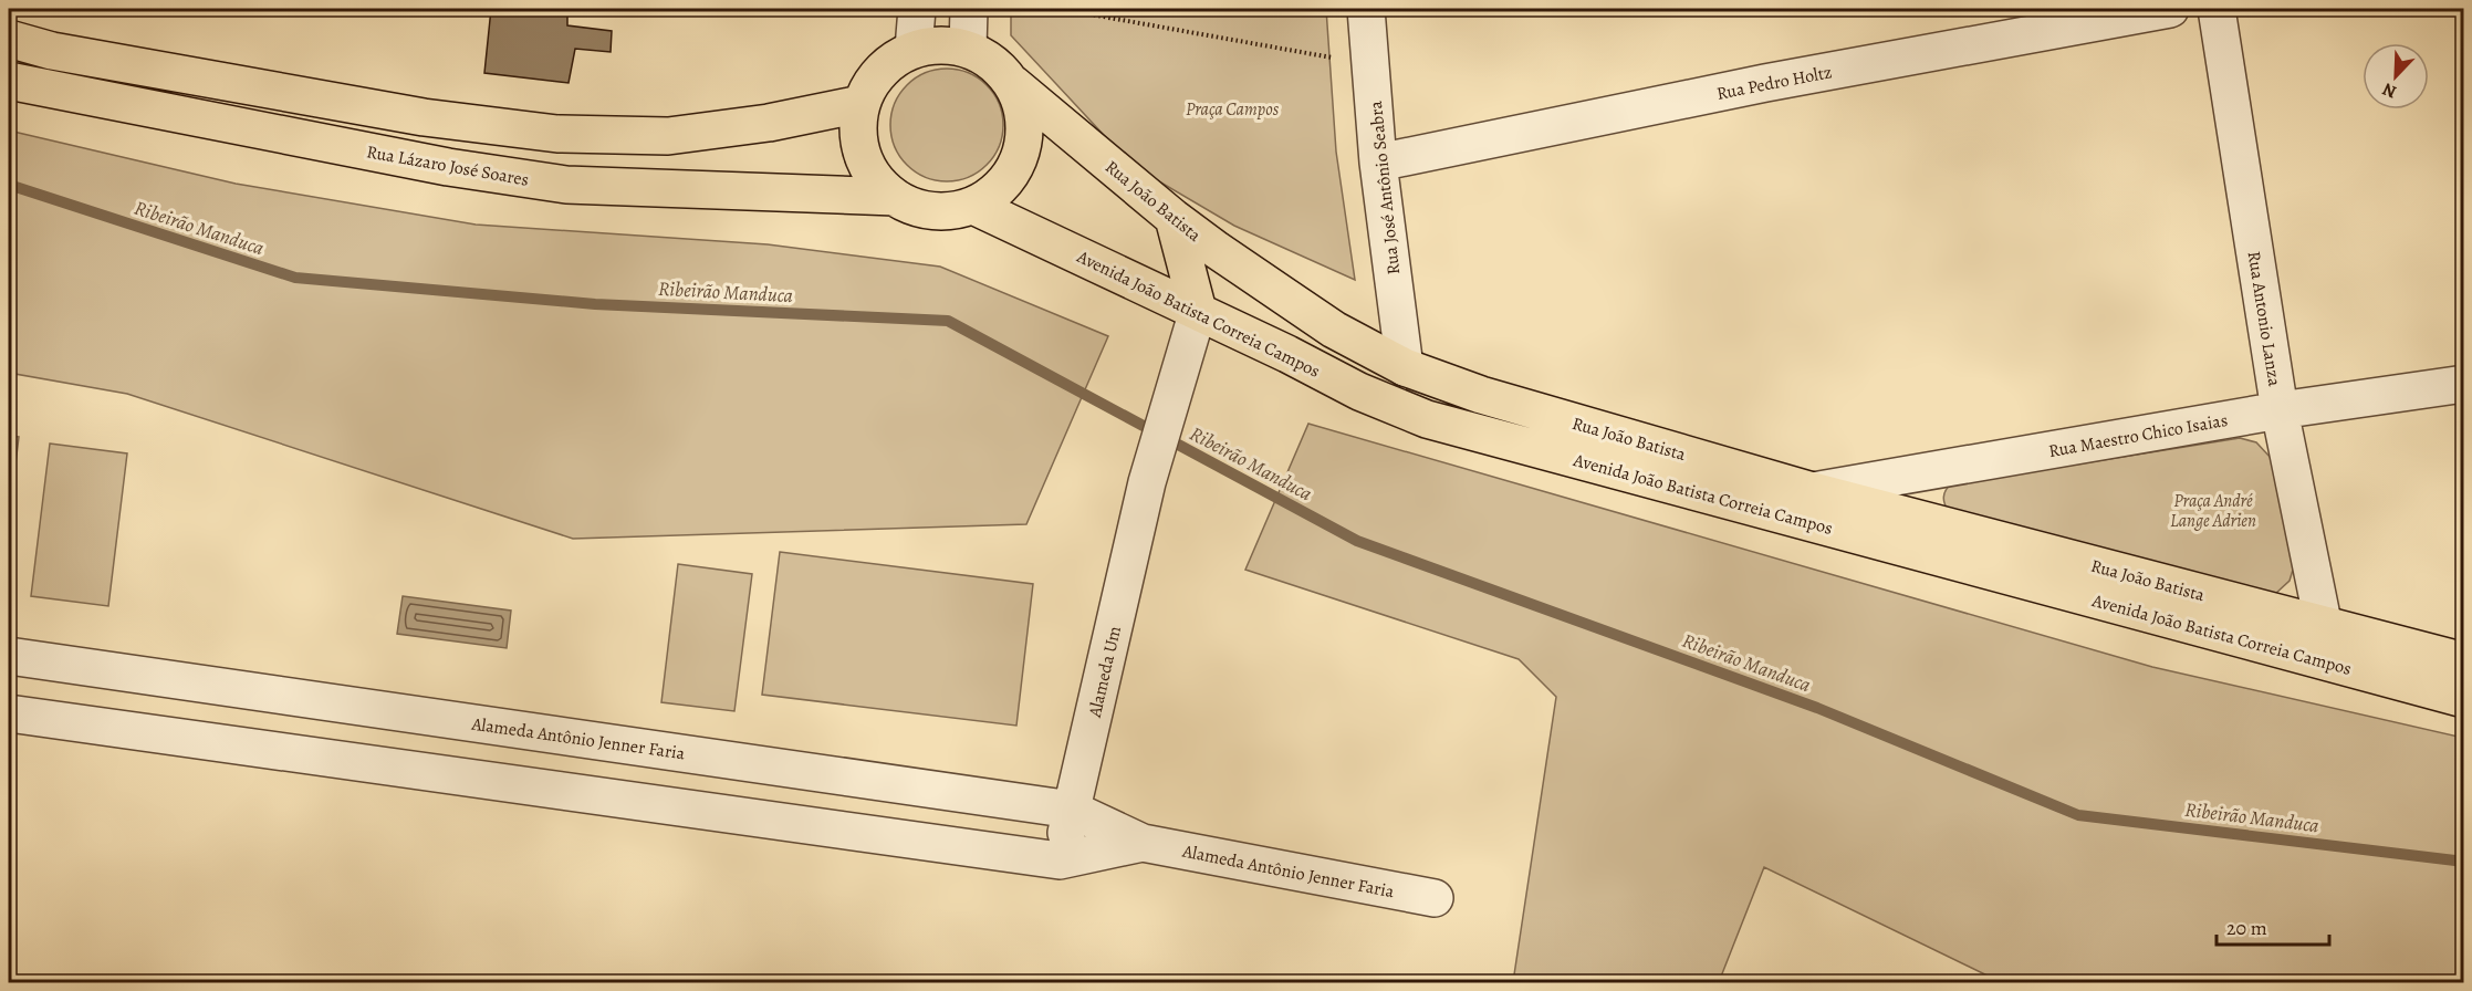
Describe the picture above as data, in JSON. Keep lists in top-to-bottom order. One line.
{"streets":{"main road":["Rua Lázaro José Soares","Rua João Batista","Avenida João Batista Correia Campos"],"street":["Rua Pedro Holtz","Rua José Antônio Seabra","Rua Antonio Lanza","Rua Maestro Chico Isaias","Alameda Um","Alameda Antônio Jenner Faria"]},"crossings":[["Rua Pedro Holtz","Rua José Antônio Seabra"],["Rua Lázaro José Soares","Rua João Batista"],["Rua Lázaro José Soares","Avenida João Batista Correia Campos"],["Rua José Antônio Seabra","Rua João Batista"],["Rua João Batista","Avenida João Batista Correia Campos"],["Rua João Batista","Rua Antonio Lanza"],["Rua João Batista","Rua Maestro Chico Isaias"],["Avenida João Batista Correia Campos","Rua Antonio Lanza"],["Avenida João Batista Correia Campos","Alameda Um"],["Rua Antonio Lanza","Rua Maestro Chico Isaias"],["Alameda Um","Alameda Antônio Jenner Faria"]],"water":["Ribeirão Manduca"],"parks":["Praça Campos","Praça André Lange Adrien"],"scale_bar":"20 m","north":"bottom left"}
